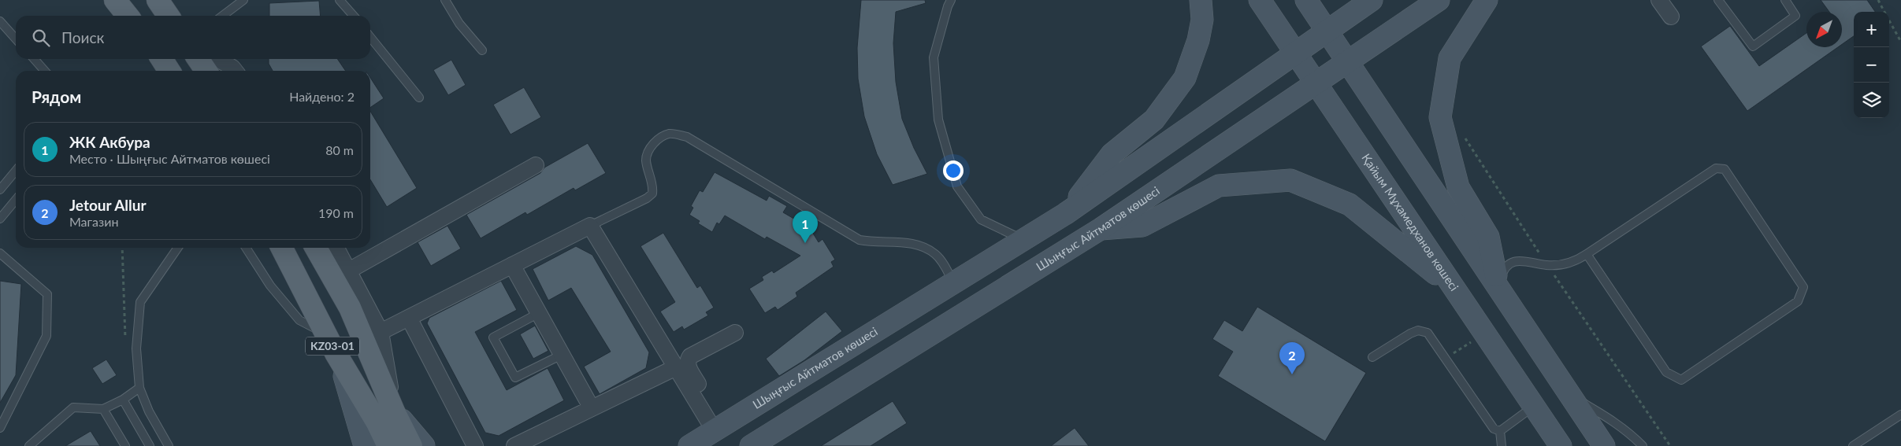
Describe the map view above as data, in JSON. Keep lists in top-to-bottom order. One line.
{"streets":{"main road":["Қайым Мұхамедханов көшесі","Шыңғыс Айтматов көшесі","KZ03-01"]},"crossings":[["Қайым Мұхамедханов көшесі","Шыңғыс Айтматов көшесі"]],"north":"bottom left","page":{"map_buttons":["+","−"],"search":"Поиск","heading":["Рядом","Найдено: 2"],"list":[{"mark":"1","name":"ЖК Акбура","note":"Место · Шыңғыс Айтматов көшесі","value":"80 m"},{"mark":"2","name":"Jetour Allur","note":"Магазин","value":"190 m"}],"pins":["1","2"]}}
